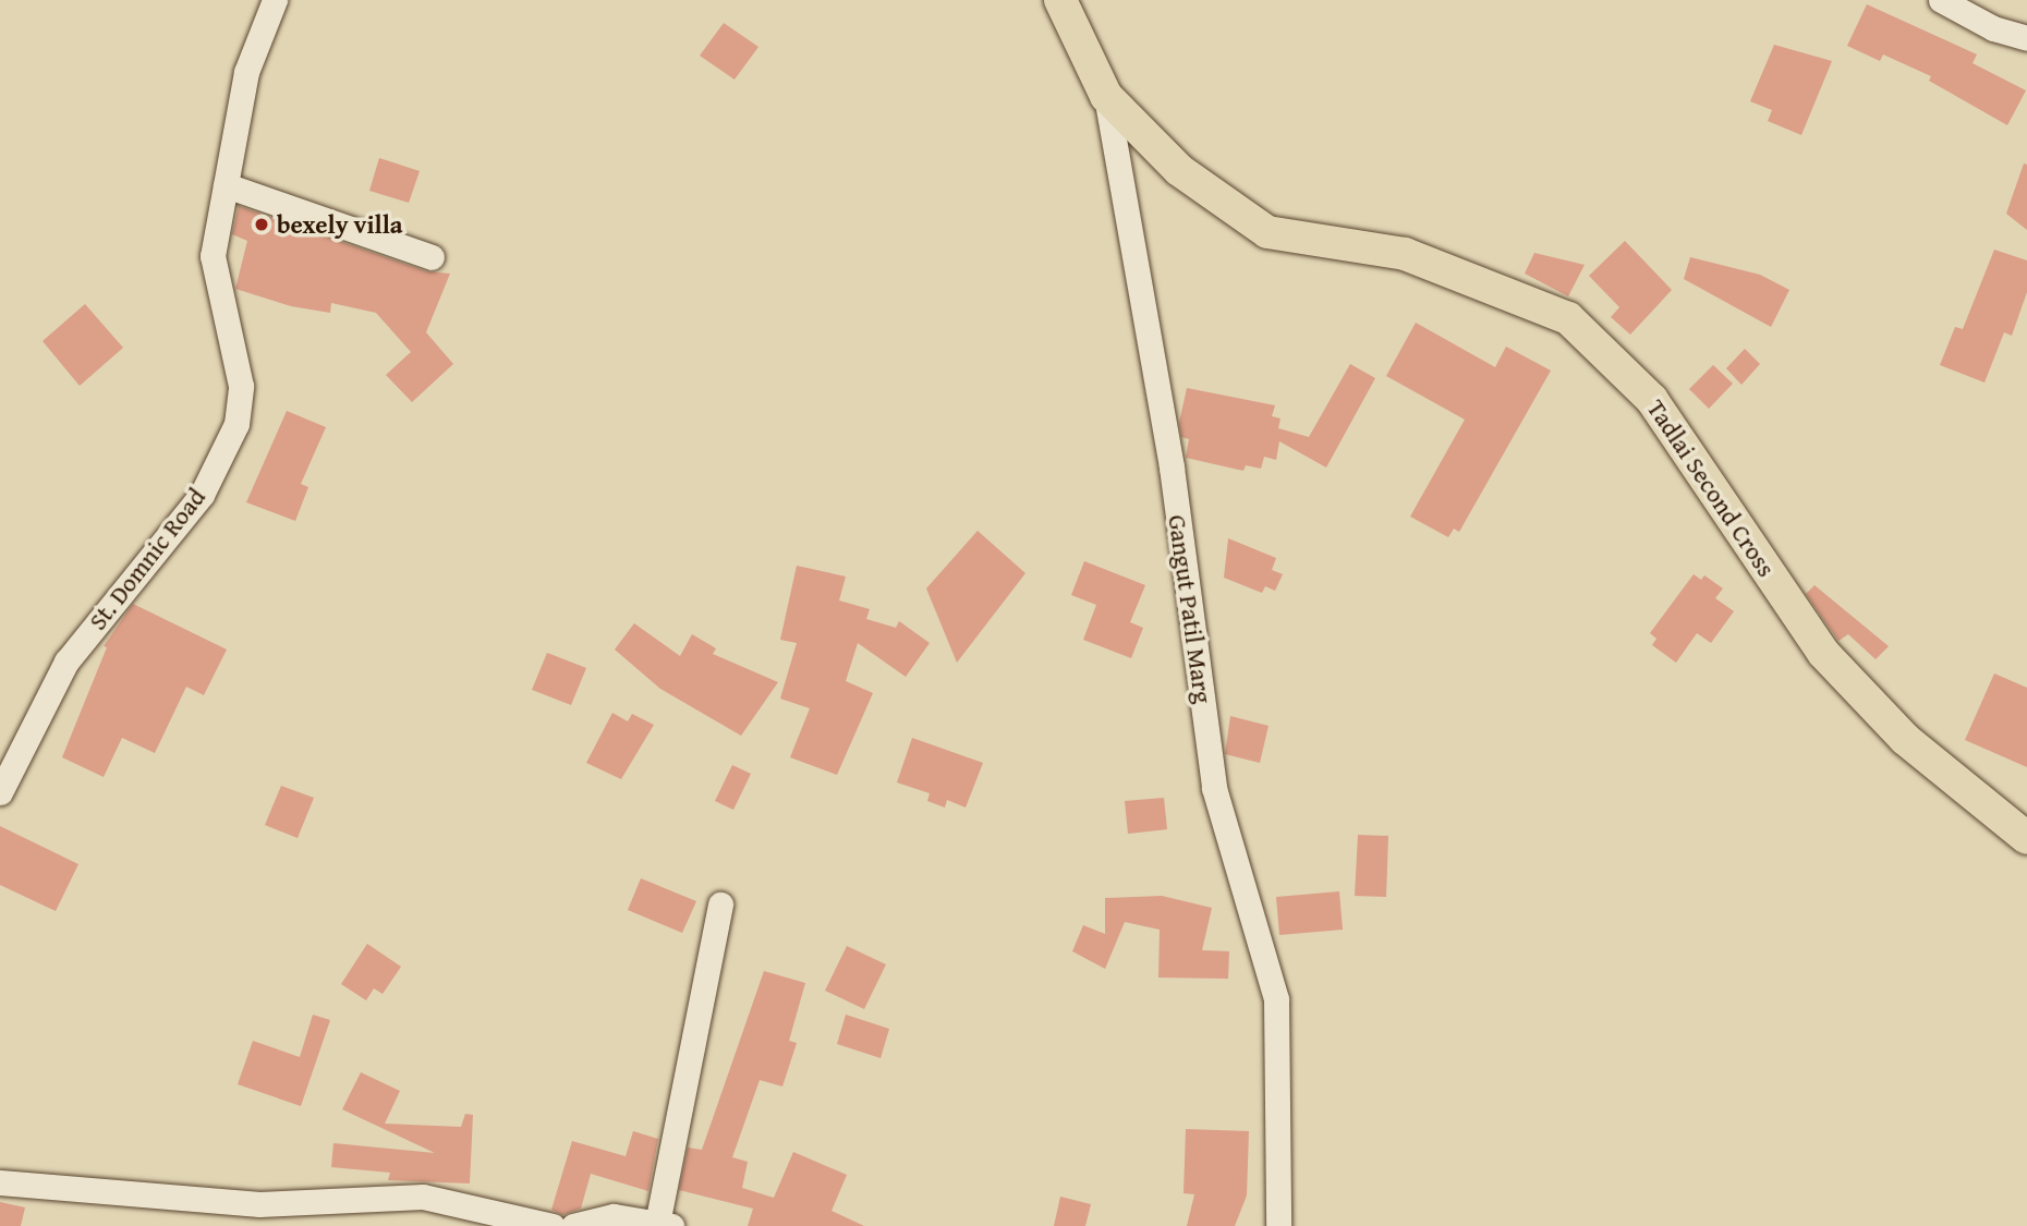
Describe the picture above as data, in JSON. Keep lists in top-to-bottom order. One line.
{"streets":{"main road":["Tadlai Second Cross","Gangut Patil Marg"],"street":["St. Domnic Road"]},"crossings":[["Tadlai Second Cross","Gangut Patil Marg"]],"places":["bexely villa"]}
